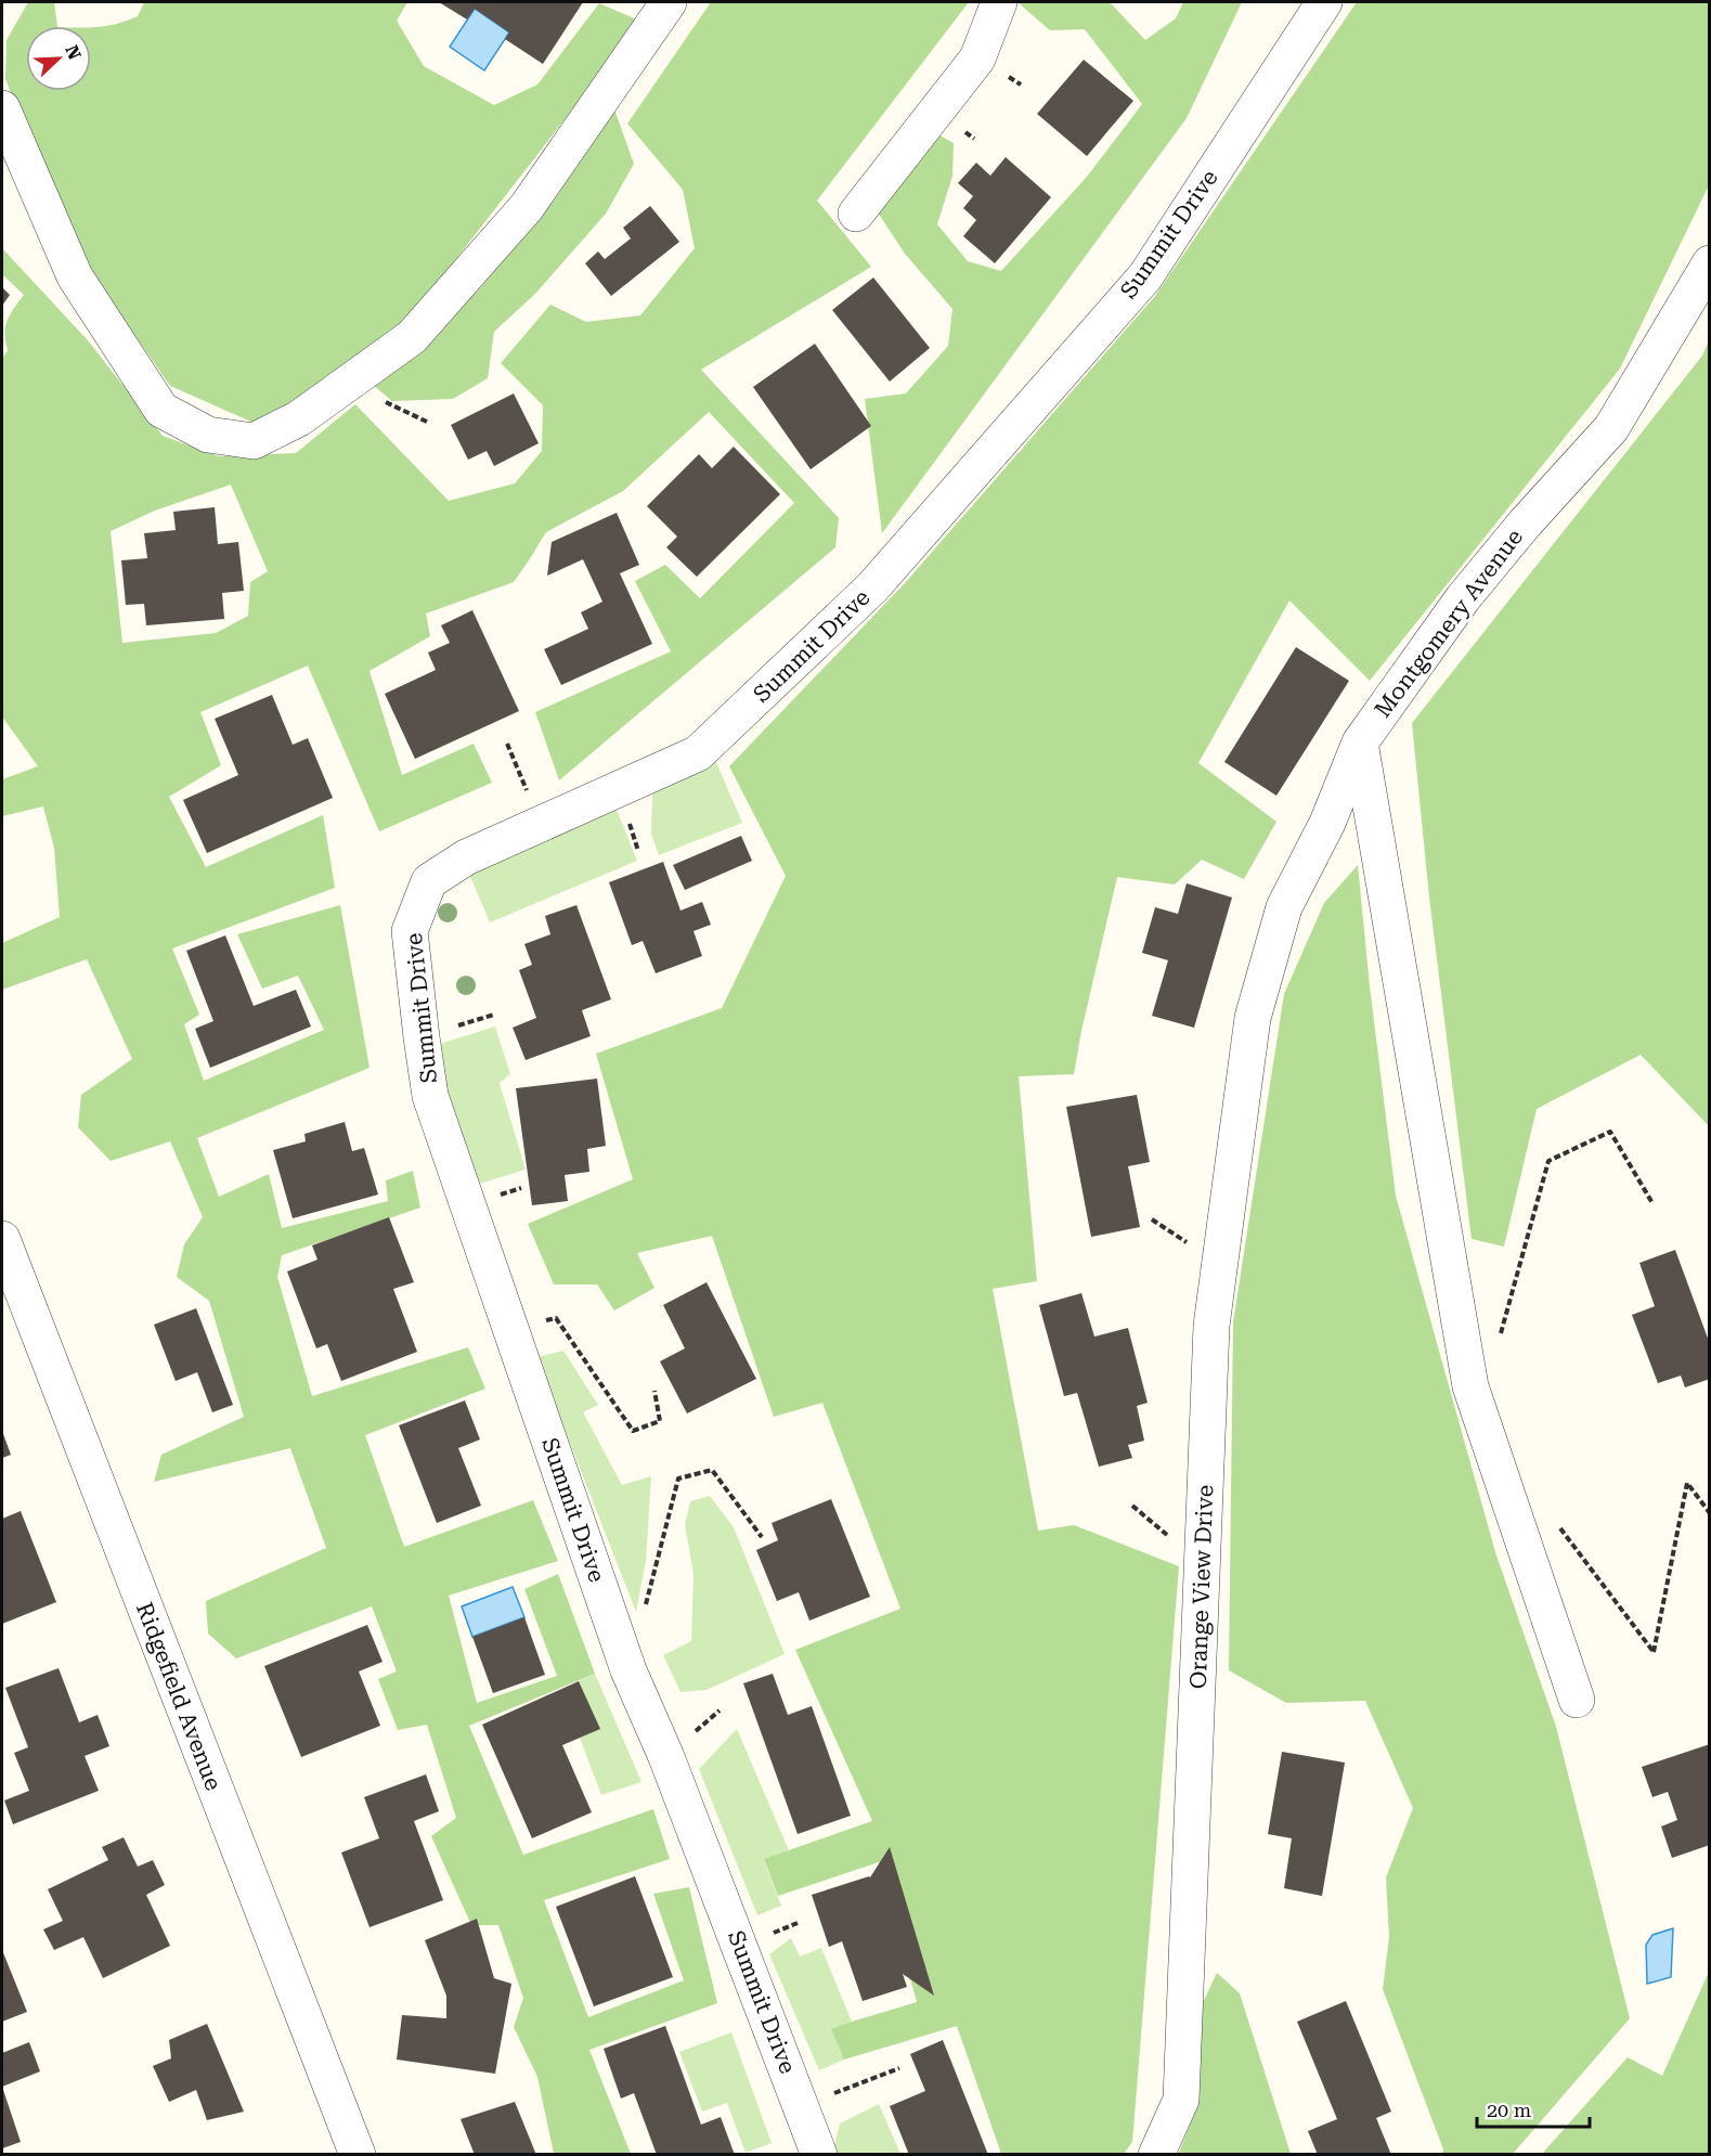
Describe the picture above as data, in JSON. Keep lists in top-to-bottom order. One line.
{"streets":{"street":["Summit Drive","Montgomery Avenue","Orange View Drive","Ridgefield Avenue"]},"crossings":[["Montgomery Avenue","Orange View Drive"]],"scale_bar":"20 m","north":"top right"}
